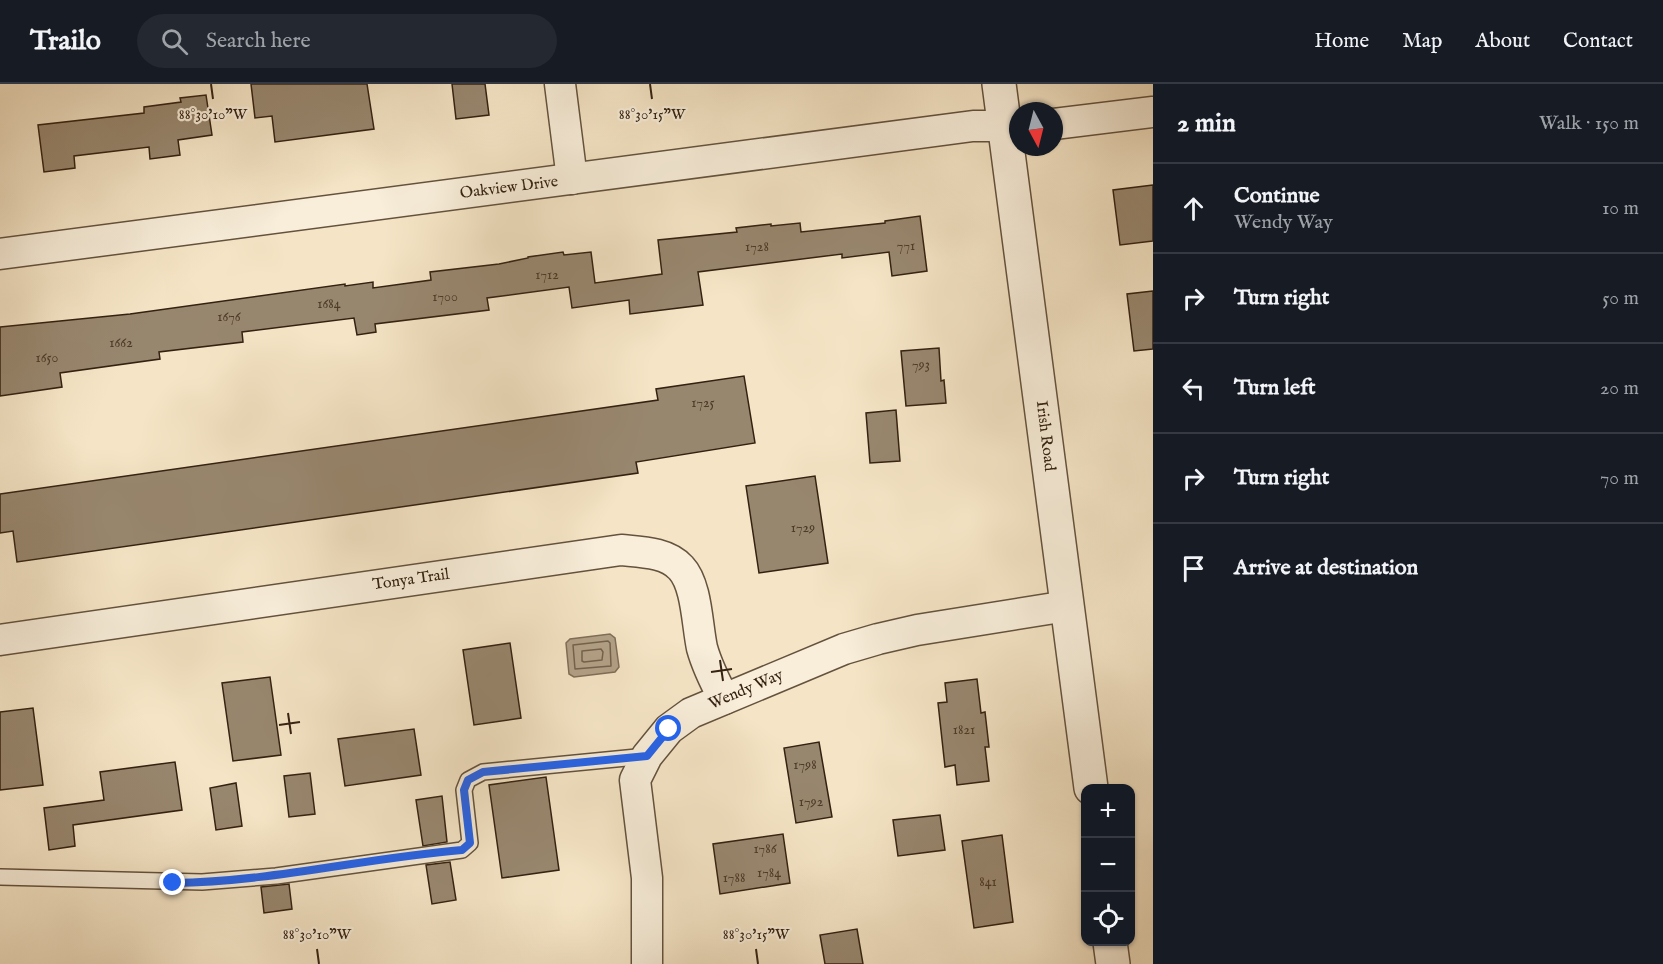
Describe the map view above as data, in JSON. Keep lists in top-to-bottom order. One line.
{"streets":{"street":["Oakview Drive","Irish Road","Tonya Trail","Wendy Way"]},"crossings":[["Irish Road","Wendy Way"],["Tonya Trail","Wendy Way"]],"house_numbers":["771","1728","1712","1700","1684","1676","1662","1650","793","1725","1729","1821","1798","1792","1786","1784","1788","841"],"north":"bottom","page":{"header":"Trailo","search":"Search here","nav":["Home","Map","About","Contact"],"heading":["2 min","Walk · 150 m"],"list":[["Continue","Wendy Way","10 m"],["Turn right","50 m"],["Turn left","20 m"],["Turn right","70 m"],"Arrive at destination"],"map_buttons":["+","−"]},"coordinates":["88°30'10\"W","88°30'15\"W"]}
